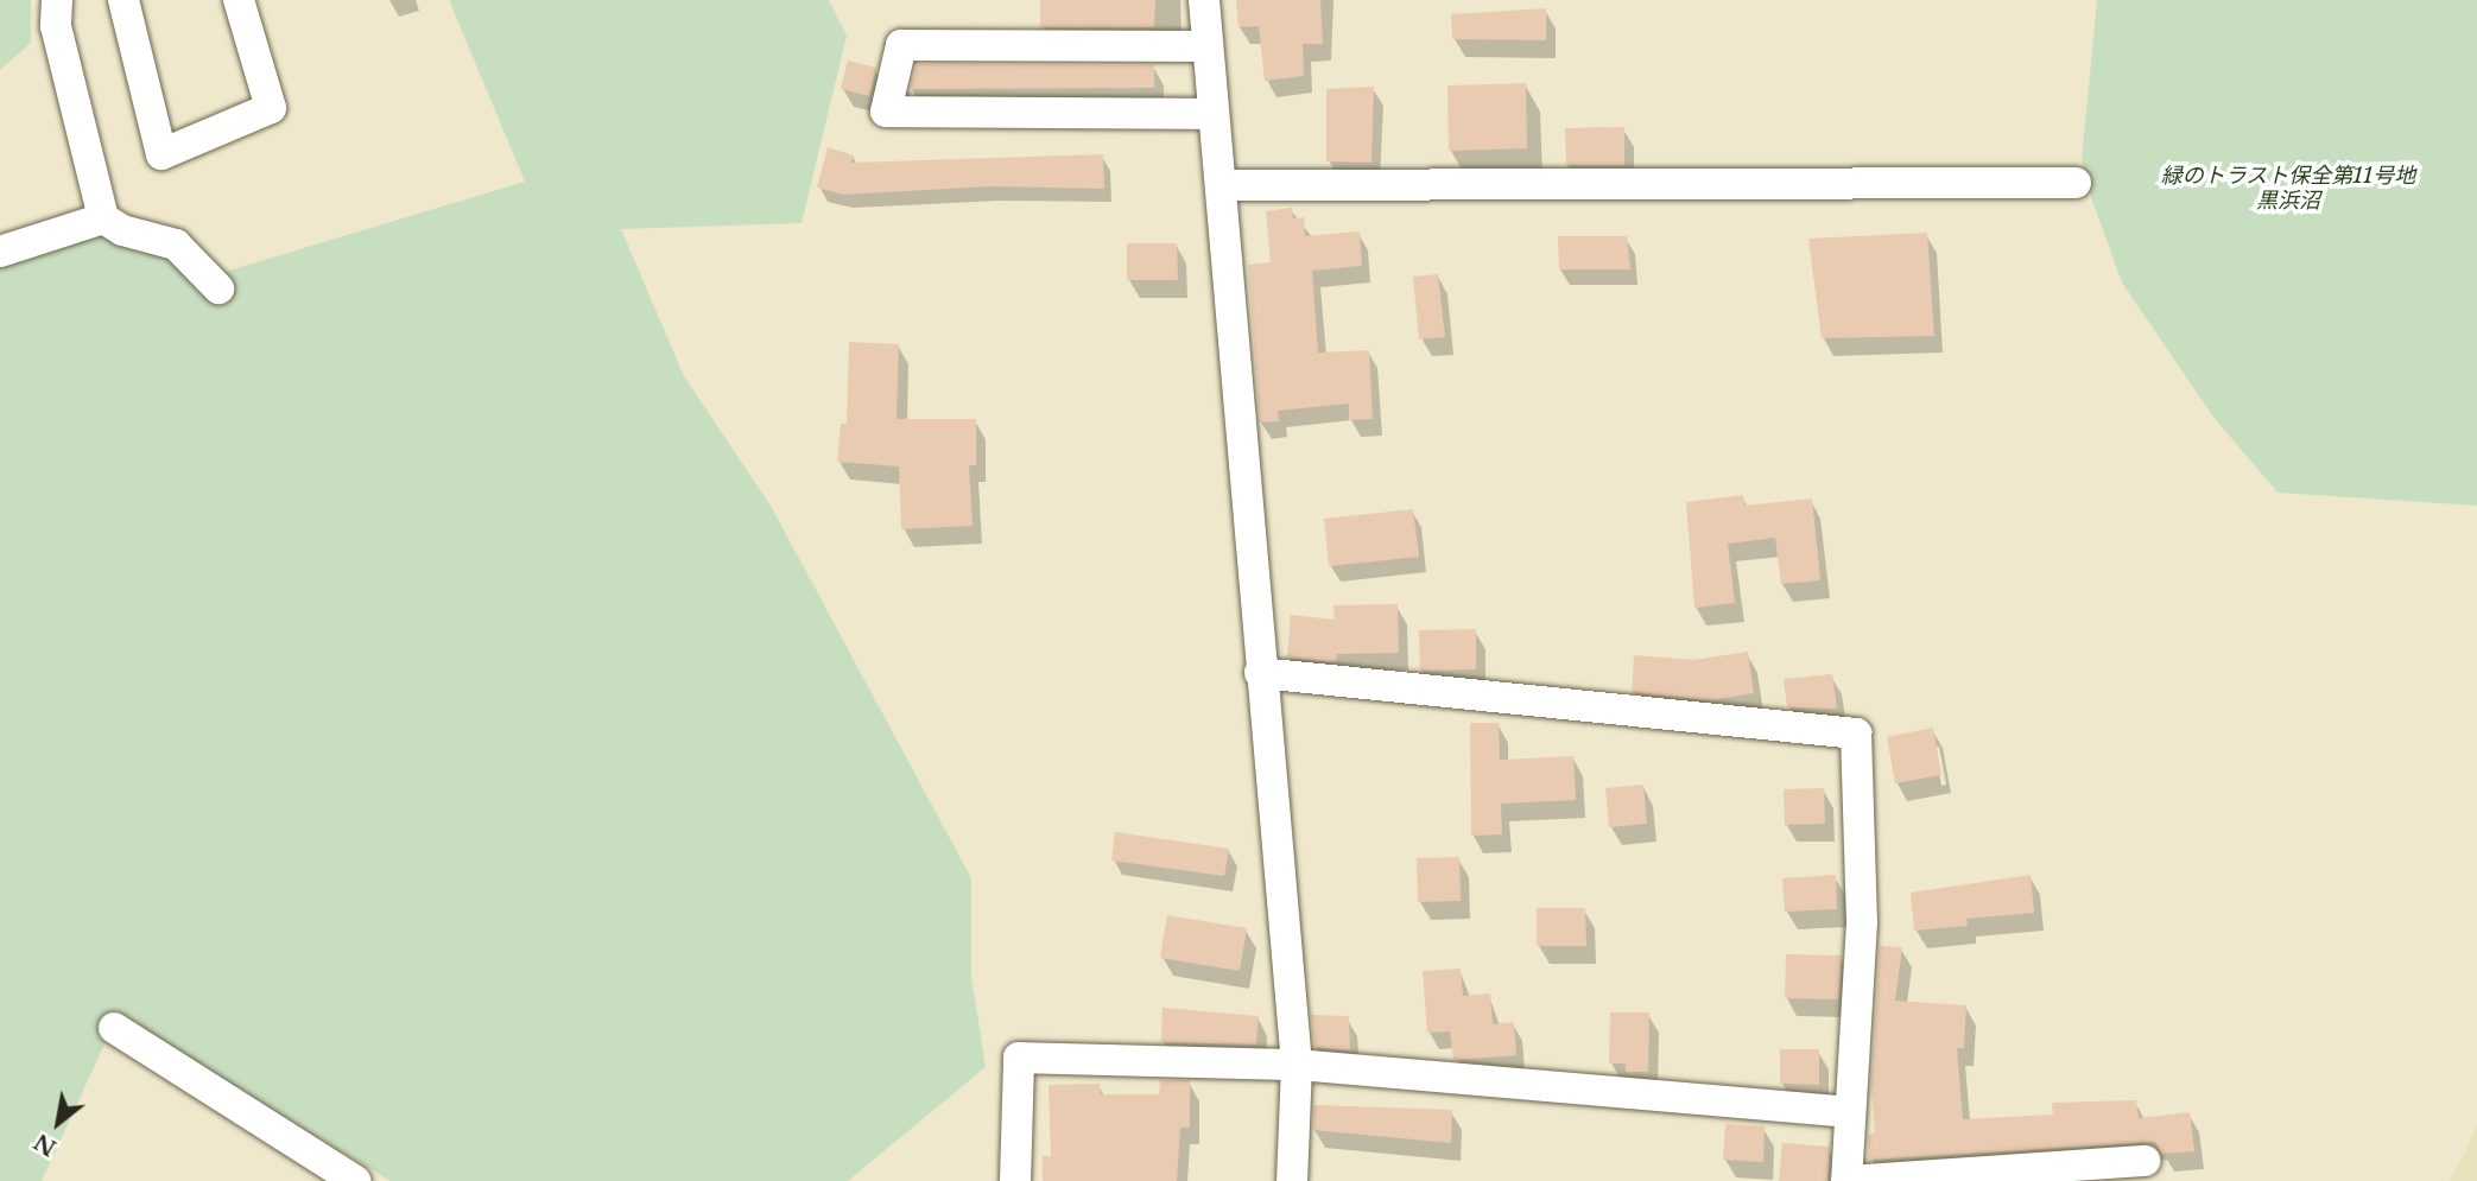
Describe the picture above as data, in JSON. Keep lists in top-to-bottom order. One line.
{"parks":["緑のトラスト保全第11号地 黒浜沼"],"north":"bottom left"}
